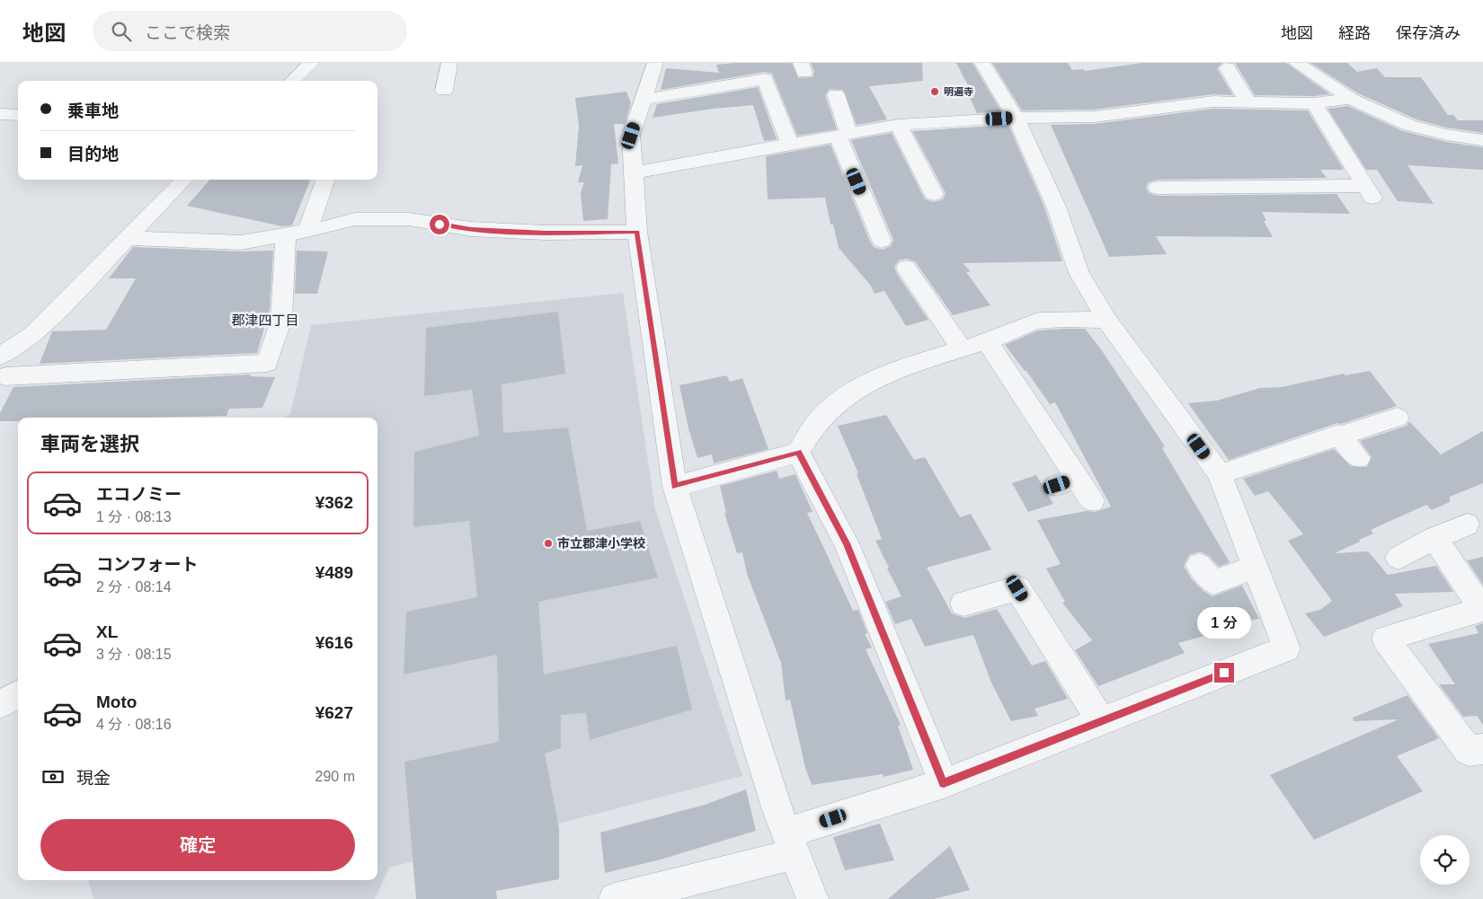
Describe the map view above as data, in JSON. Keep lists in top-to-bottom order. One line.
{"districts":["郡津四丁目"],"places":["明遍寺","市立郡津小学校"],"page":{"header":"地図","search":"ここで検索","nav":["地図","経路","保存済み"],"banner":["乗車地","目的地"],"heading":"車両を選択","list":[{"name":"エコノミー","note":"1 分 · 08:13","value":"¥362"},{"name":"コンフォート","note":"2 分 · 08:14","value":"¥489"},{"name":"XL","note":"3 分 · 08:15","value":"¥616"},{"name":"Moto","note":"4 分 · 08:16","value":"¥627"}],"bubble":"1 分","pay":["現金","290 m"],"buttons":"確定"}}
